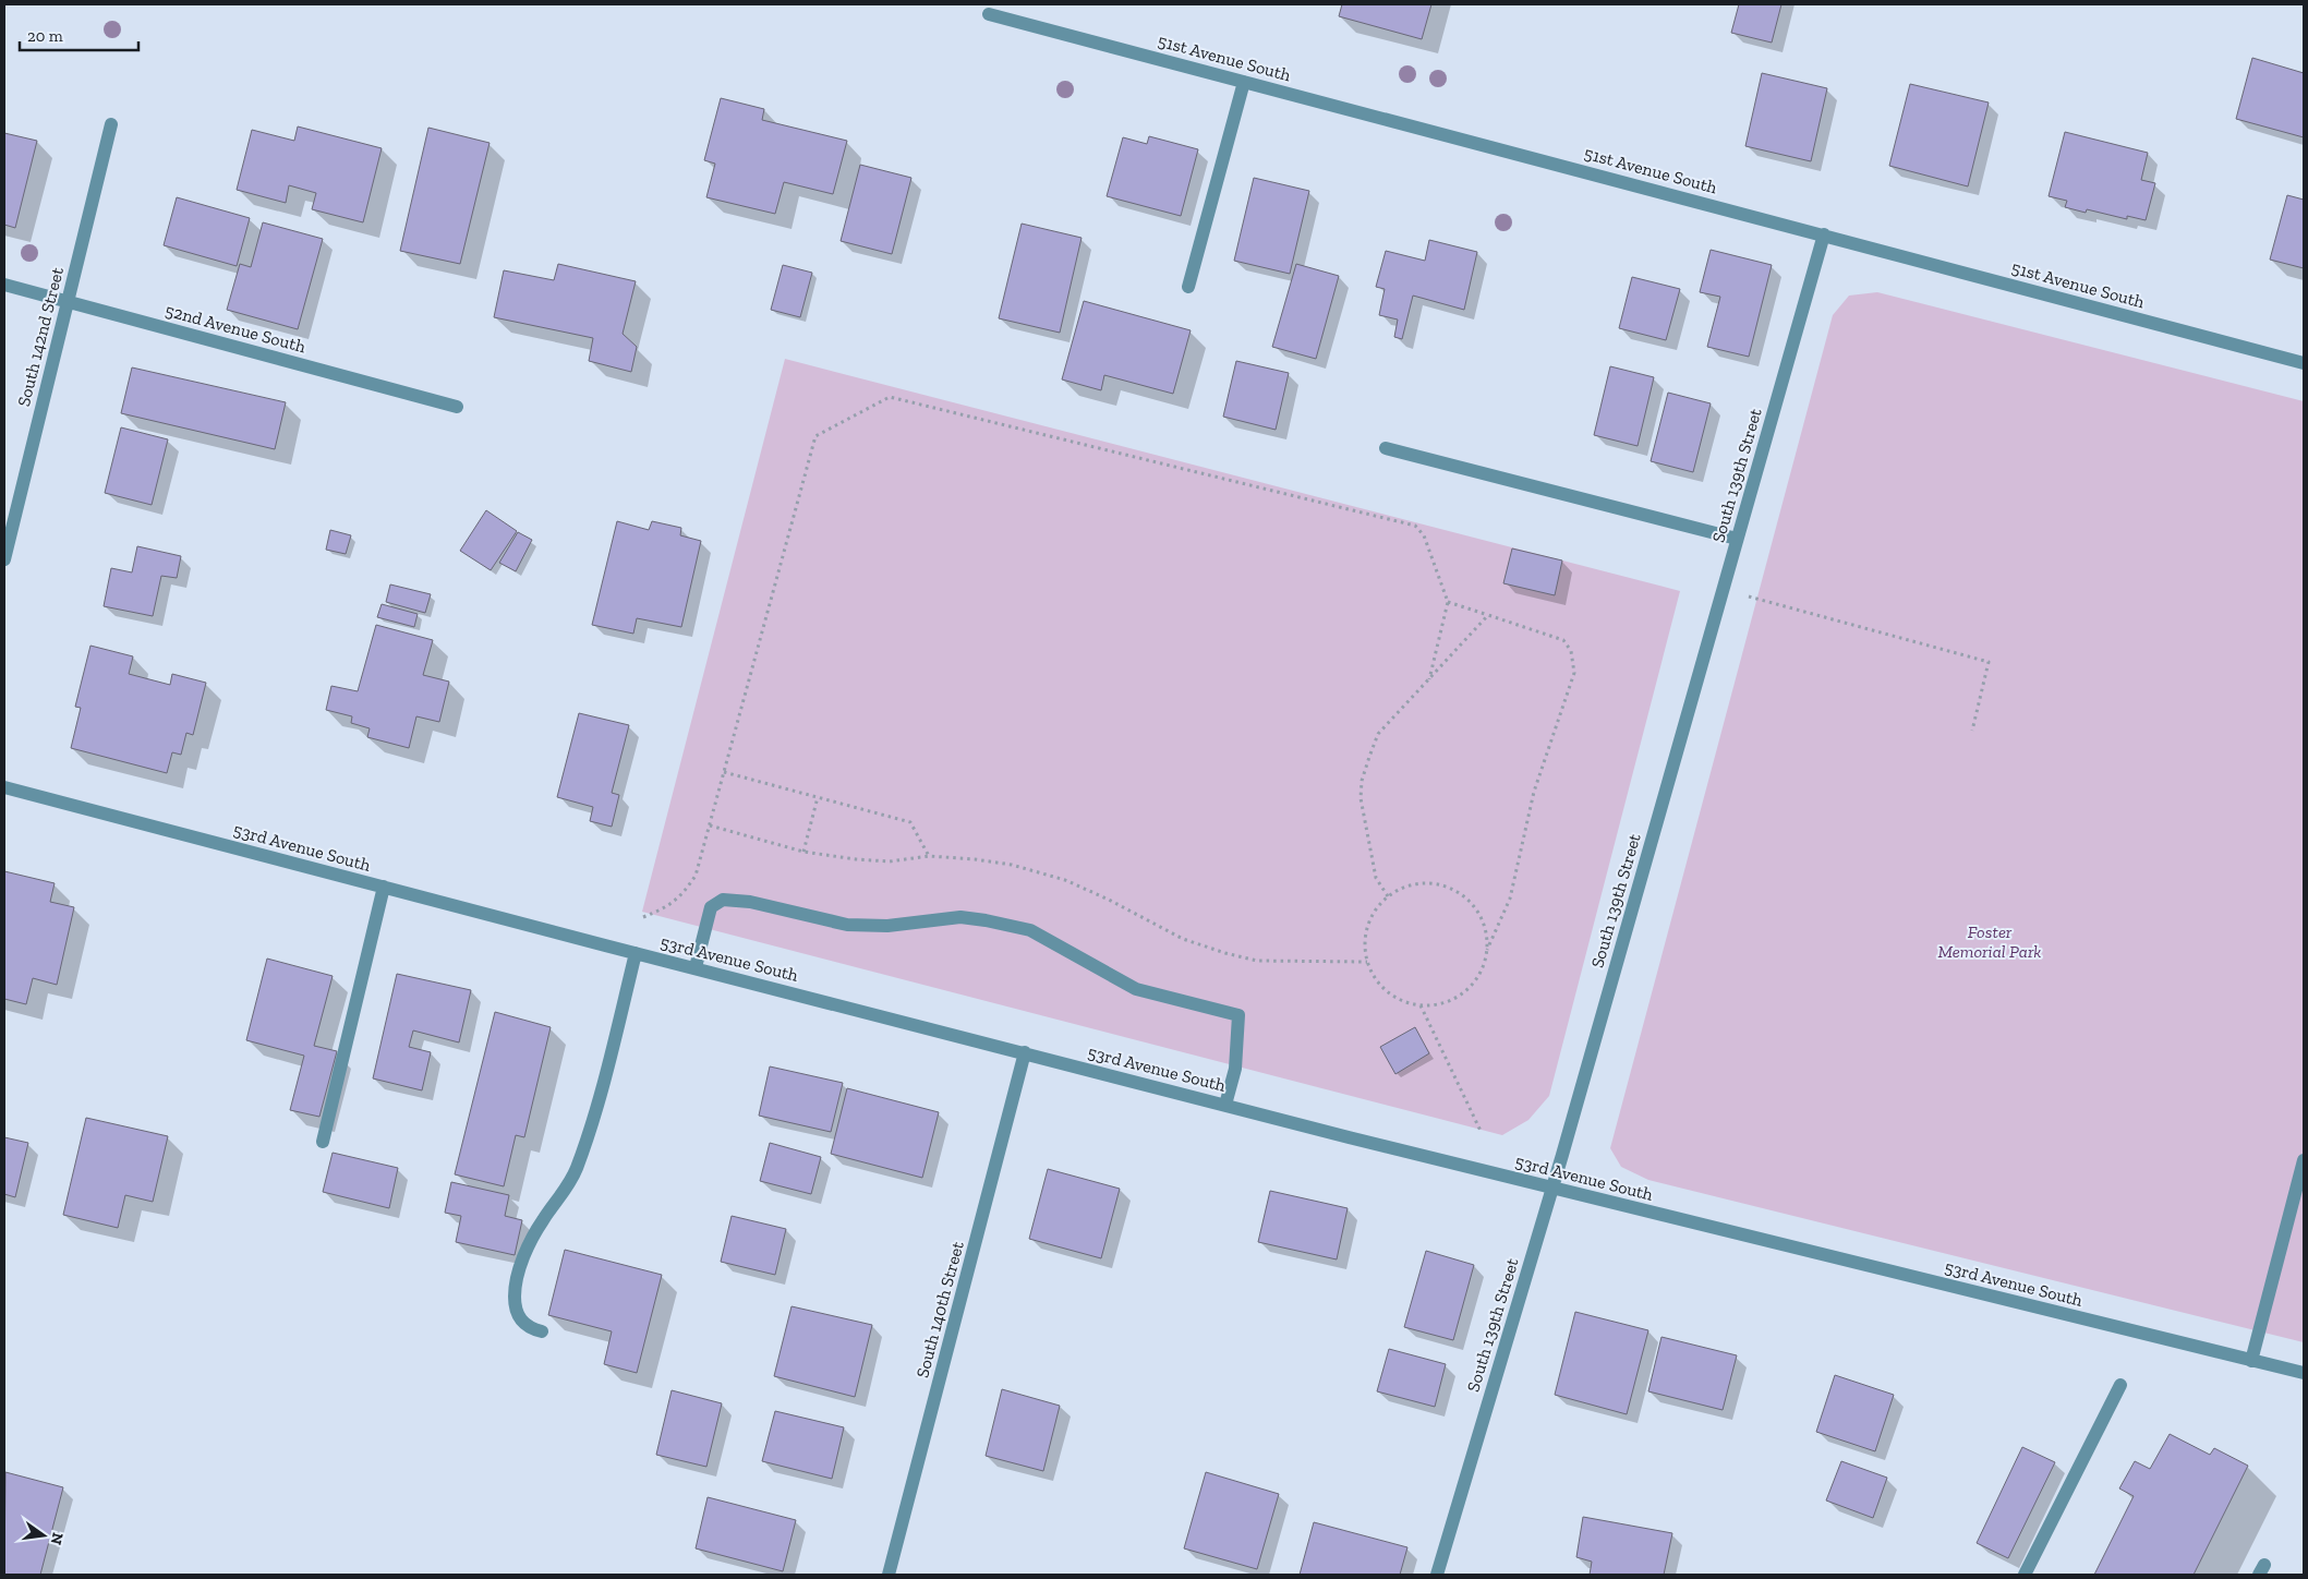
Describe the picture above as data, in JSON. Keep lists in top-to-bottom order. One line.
{"streets":{"street":["51st Avenue South","52nd Avenue South","South 142nd Street","South 139th Street","53rd Avenue South","South 140th Street"]},"crossings":[["51st Avenue South","South 139th Street"],["52nd Avenue South","South 142nd Street"],["South 139th Street","53rd Avenue South"],["53rd Avenue South","South 140th Street"]],"parks":["Foster Memorial Park"],"scale_bar":"20 m","north":"right"}
